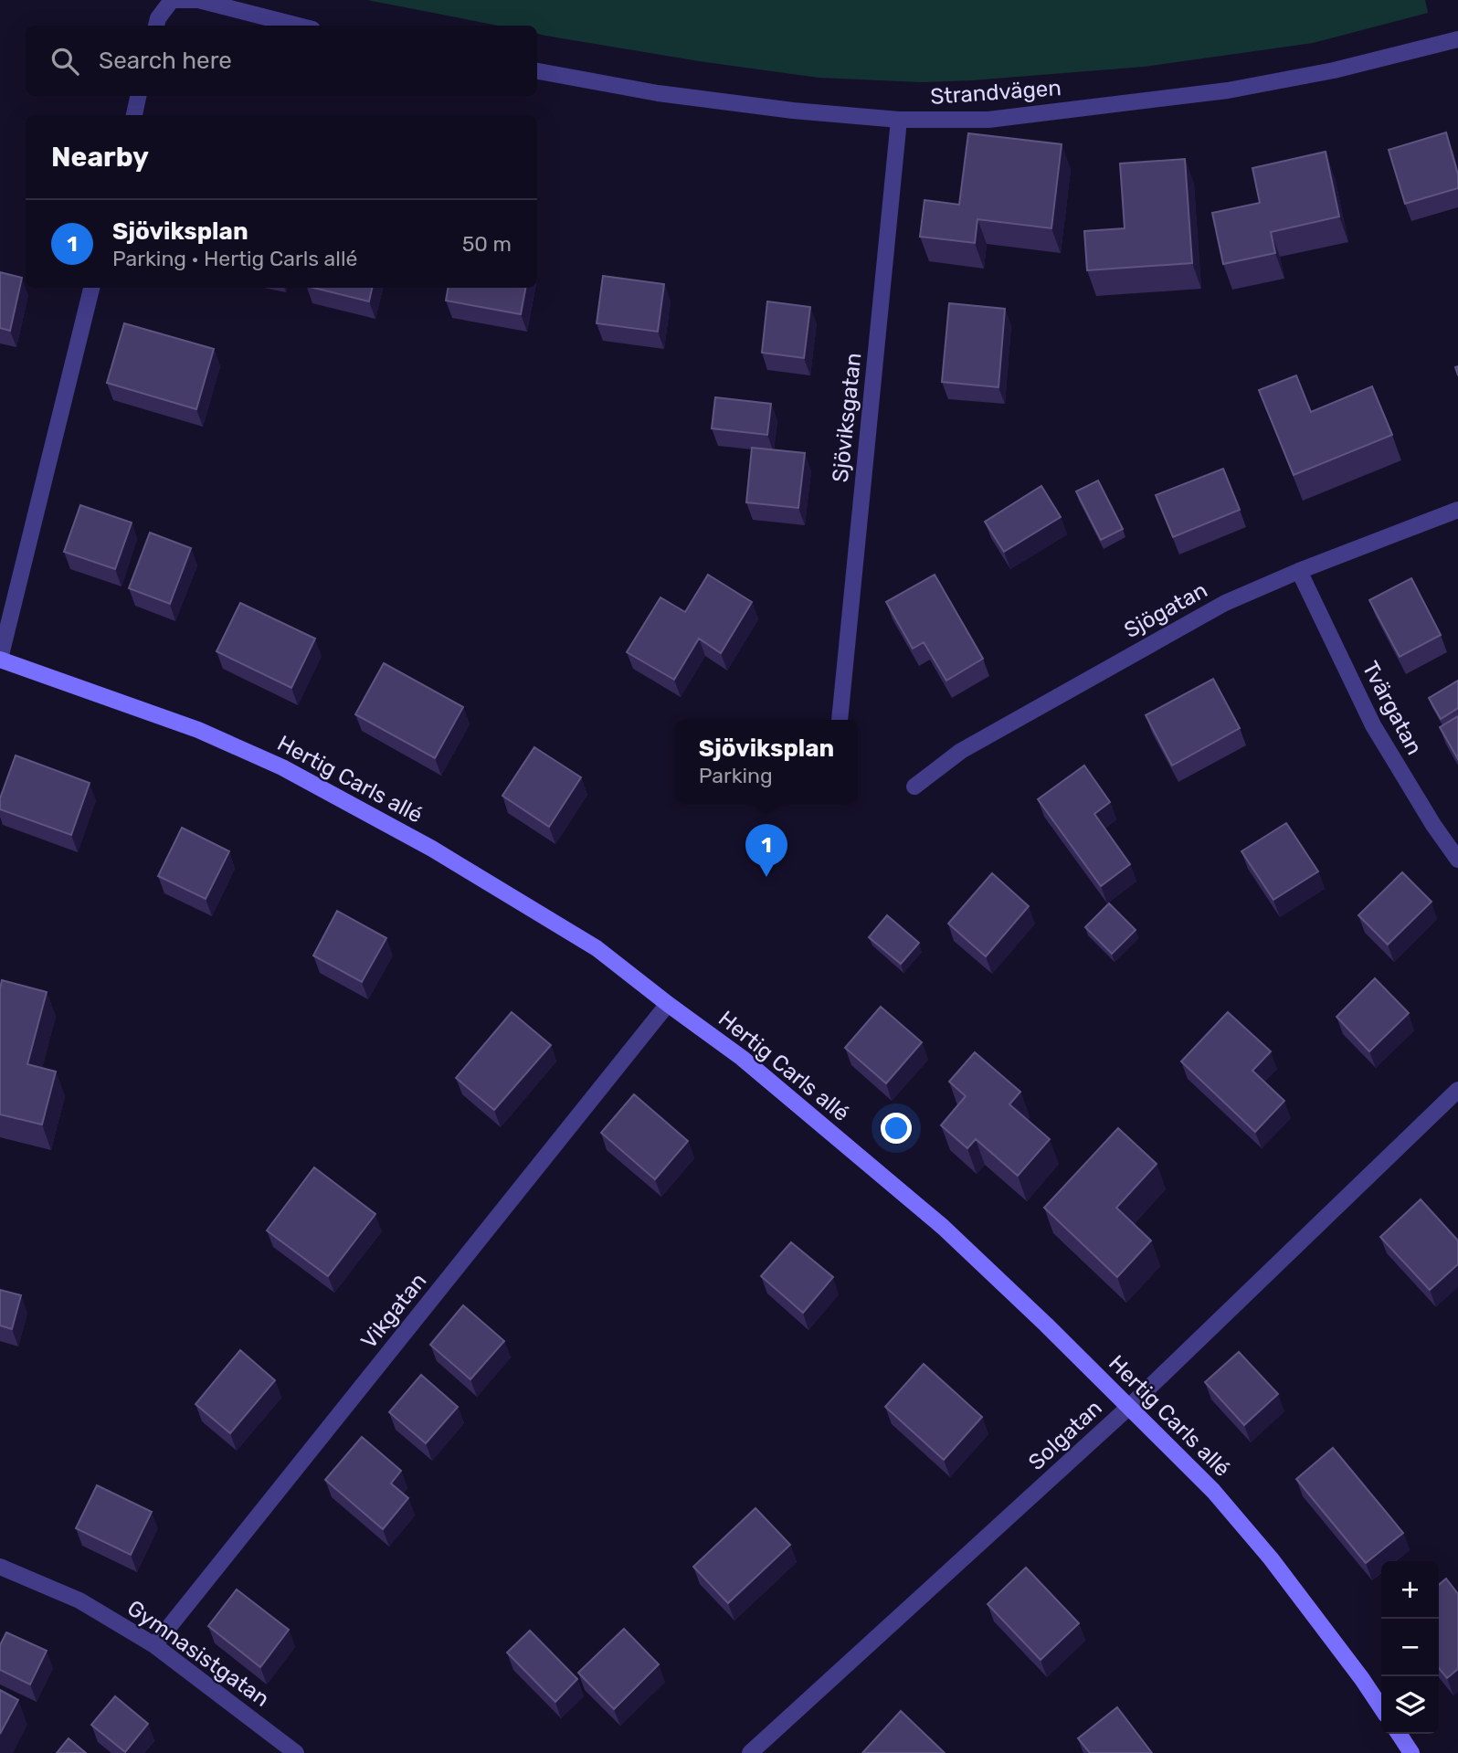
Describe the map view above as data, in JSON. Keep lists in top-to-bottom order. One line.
{"streets":{"street":["Strandvägen","Sjöviksgatan","Sjögatan","Tvärgatan","Hertig Carls allé","Vikgatan","Solgatan","Gymnasistgatan"]},"crossings":[["Strandvägen","Sjöviksgatan"],["Sjögatan","Tvärgatan"],["Hertig Carls allé","Vikgatan"],["Hertig Carls allé","Solgatan"],["Vikgatan","Gymnasistgatan"]],"page":{"search":"Search here","heading":"Nearby","list":[{"mark":"1","name":"Sjöviksplan","note":"Parking · Hertig Carls allé","value":"50 m"}],"popup":["Sjöviksplan","Parking"],"pins":"1","map_buttons":["+","−"]}}
